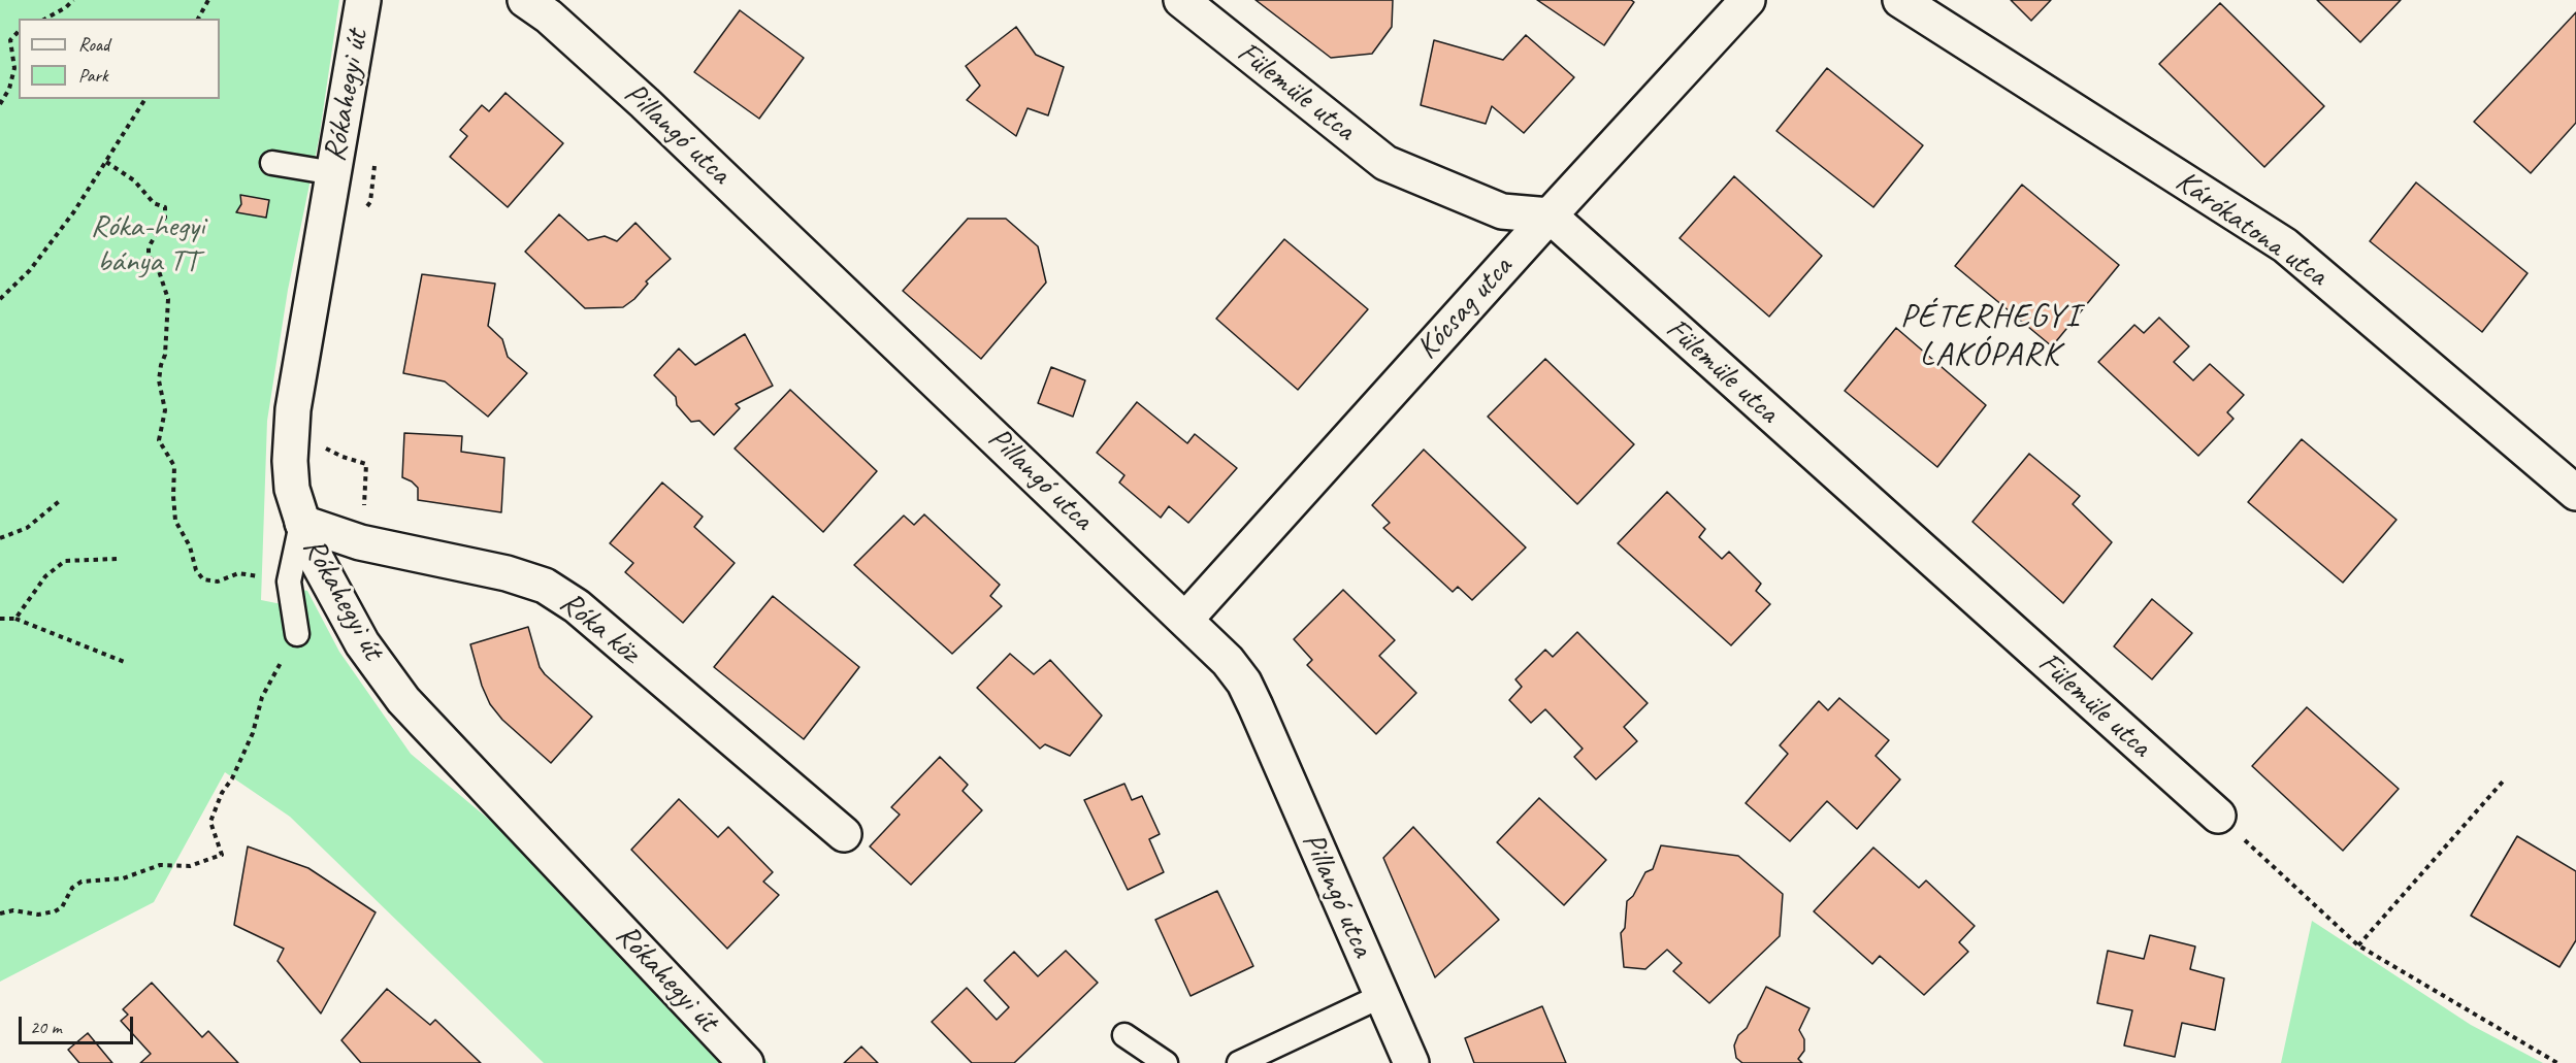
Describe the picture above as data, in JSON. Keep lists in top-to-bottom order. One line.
{"streets":{"street":["Fülemüle utca","Rókahegyi út","Pillangó utca","Kárókatona utca","Kócsag utca","Róka köz"]},"crossings":[["Fülemüle utca","Kócsag utca"],["Rókahegyi út","Róka köz"],["Pillangó utca","Kócsag utca"]],"districts":["PÉTERHEGYI LAKÓPARK"],"parks":["Róka-hegyi bánya TT"],"legend":["Road","Park"],"scale_bar":"20 m"}
